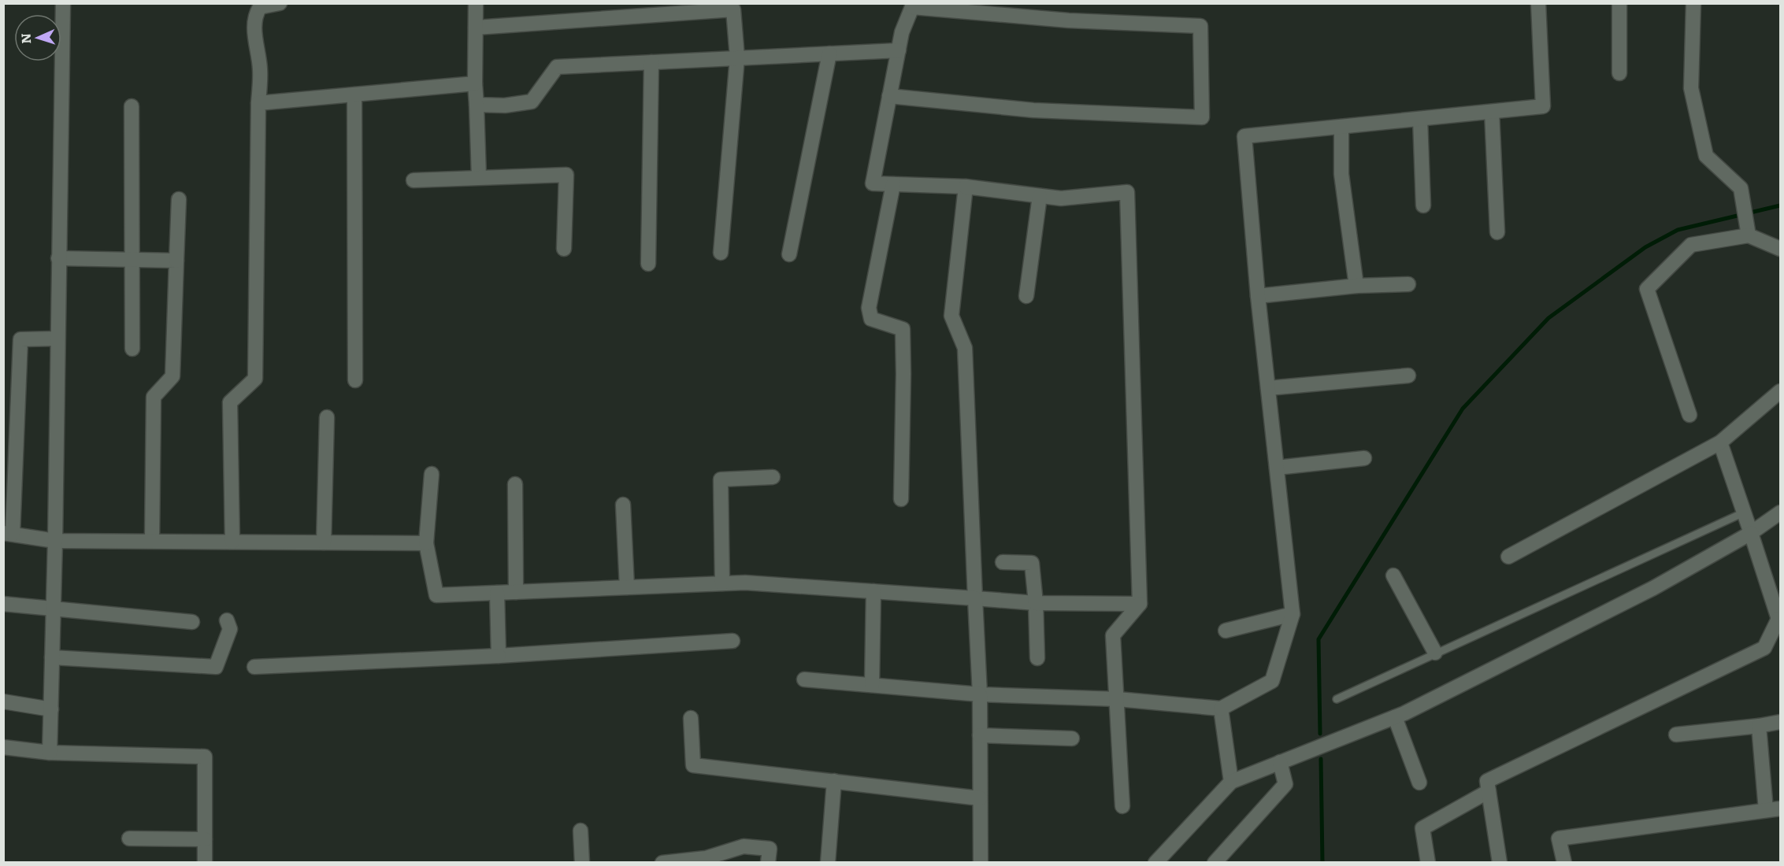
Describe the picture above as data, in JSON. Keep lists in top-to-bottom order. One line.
{"north":"left"}
